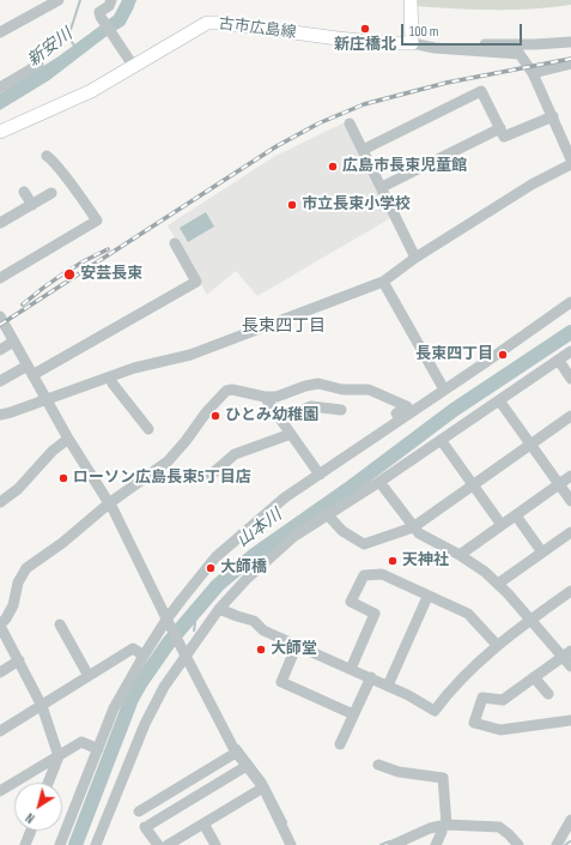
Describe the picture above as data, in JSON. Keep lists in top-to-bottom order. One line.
{"streets":{"main road":["古市広島線"]},"districts":["長束四丁目"],"water":["新安川","山本川"],"places":["新庄橋北","広島市長束児童館","市立長束小学校","安芸長束","長束四丁目","ひとみ幼稚園","ローソン広島長束5丁目店","天神社","大師橋","大師堂"],"scale_bar":"100 m","north":"bottom left"}
